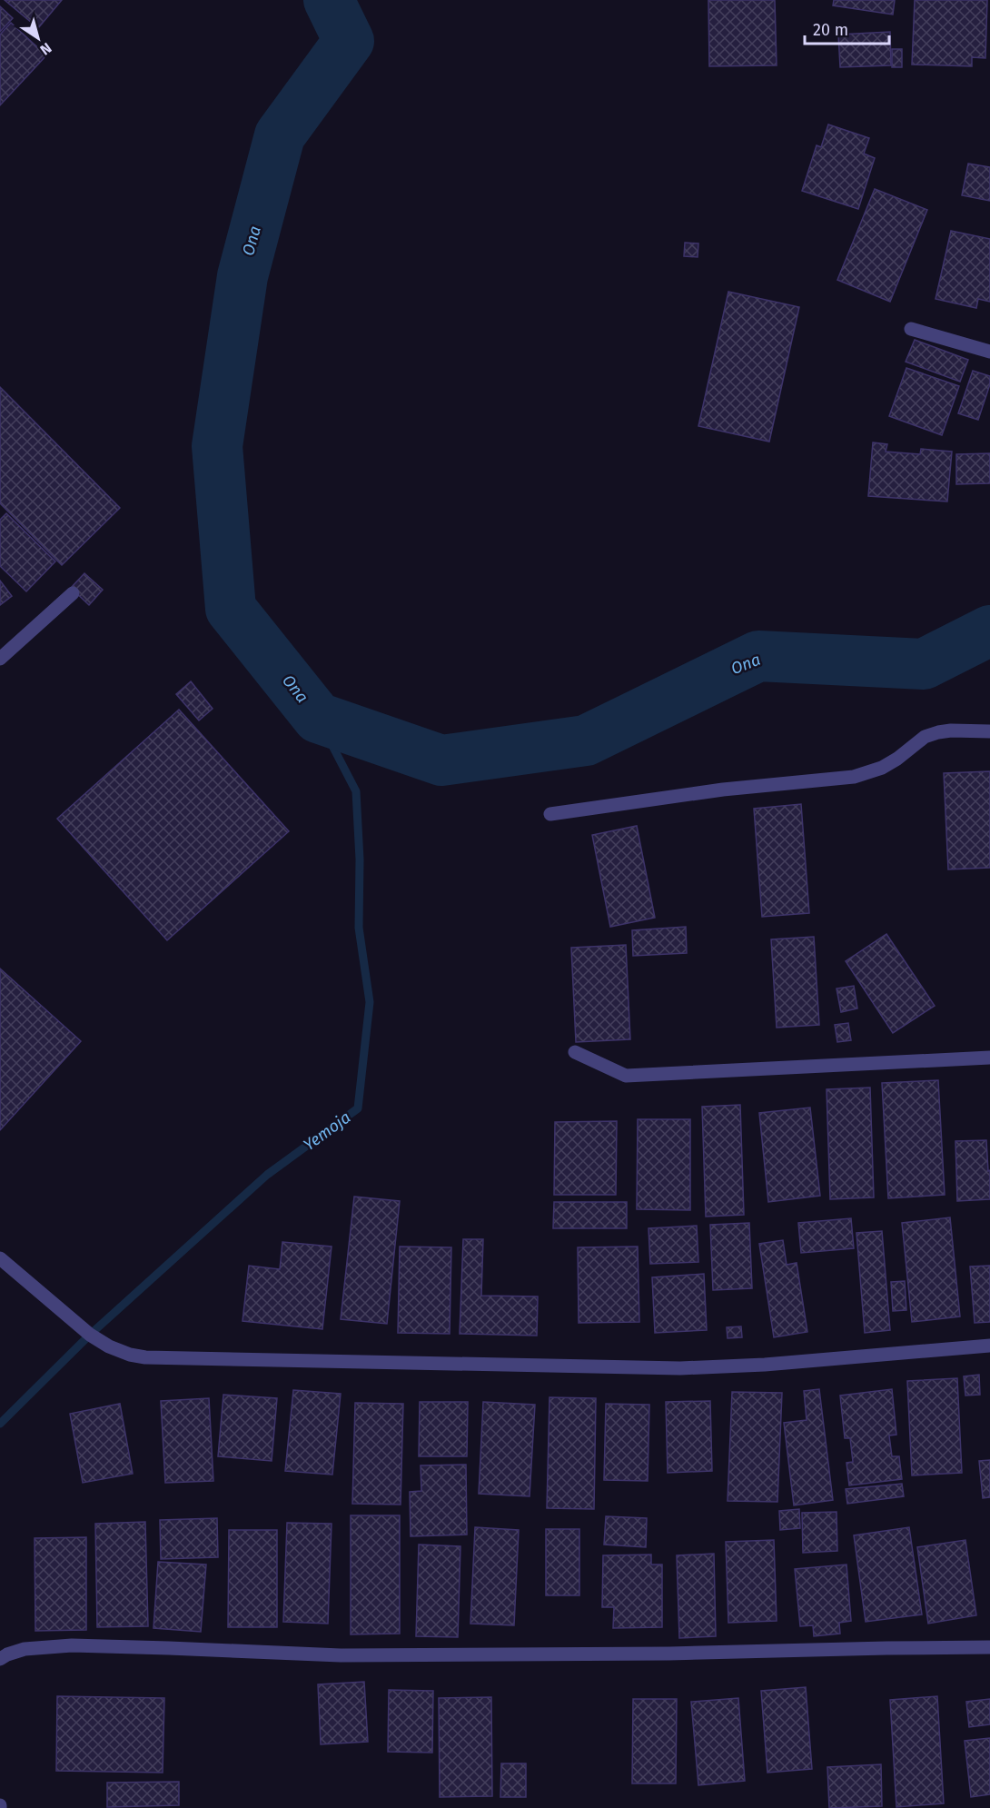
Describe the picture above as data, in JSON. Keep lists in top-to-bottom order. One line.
{"water":["Ona","Yemoja"],"scale_bar":"20 m","north":"bottom right"}
